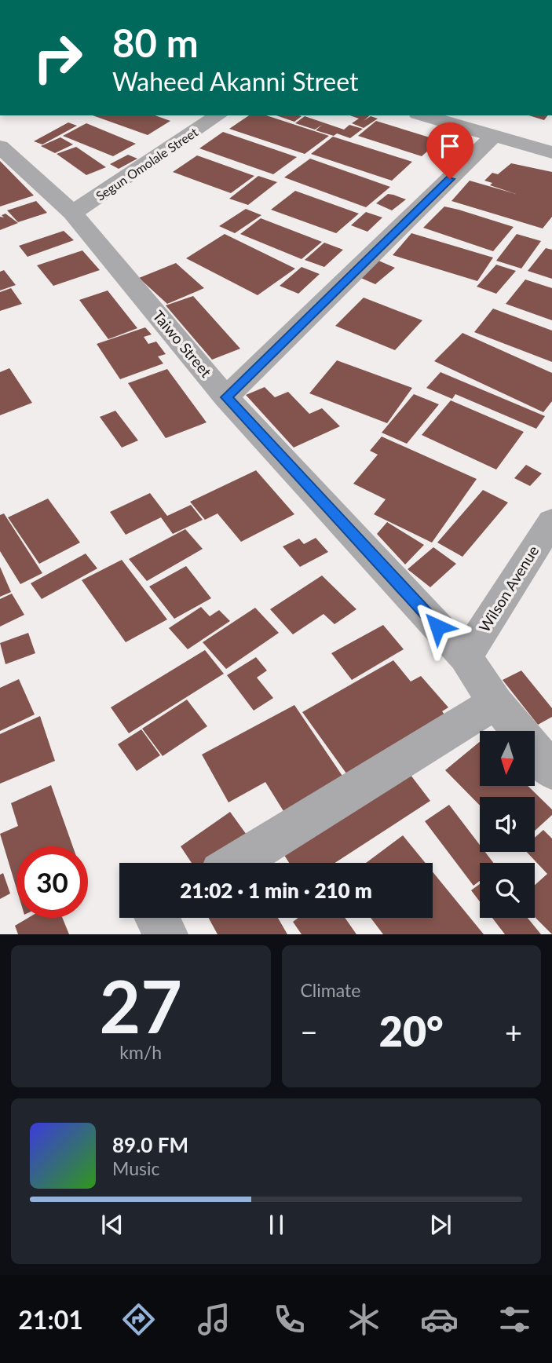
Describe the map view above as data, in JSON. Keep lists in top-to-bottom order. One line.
{"streets":{"street":["Segun Omolale Street","Taiwo Street","Wilson Avenue"]},"crossings":[["Segun Omolale Street","Taiwo Street"],["Taiwo Street","Wilson Avenue"]],"north":"bottom","page":{"turn":["80 m","Waheed Akanni Street"],"limit":"30","trip":"21:02 · 1 min · 210 m","tile":[["27","km/h"],"Climate"],"heat":["−","20°","+"],"song":["89.0 FM","Music"],"tabs":"21:01"}}
